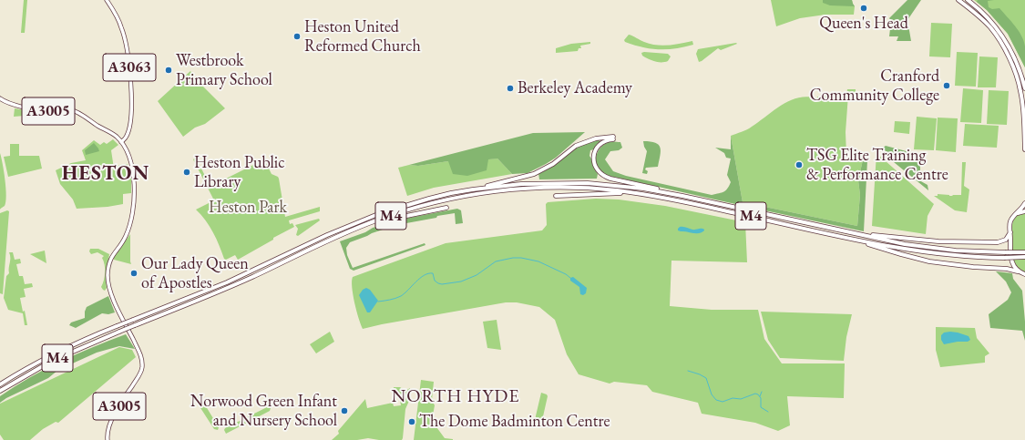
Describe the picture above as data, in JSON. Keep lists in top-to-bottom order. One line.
{"streets":{"highway":["M4"],"main road":["A3063","A3005"]},"crossings":[["A3063","A3005"]],"districts":["HESTON","NORTH HYDE"],"parks":["Heston Park"],"places":["Queen's Head","Heston United Reformed Church","Westbrook Primary School","Cranford Community College","Berkeley Academy","TSG Elite Training & Performance Centre","Heston Public Library","Our Lady Queen of Apostles","Norwood Green Infant and Nursery School","The Dome Badminton Centre"]}
